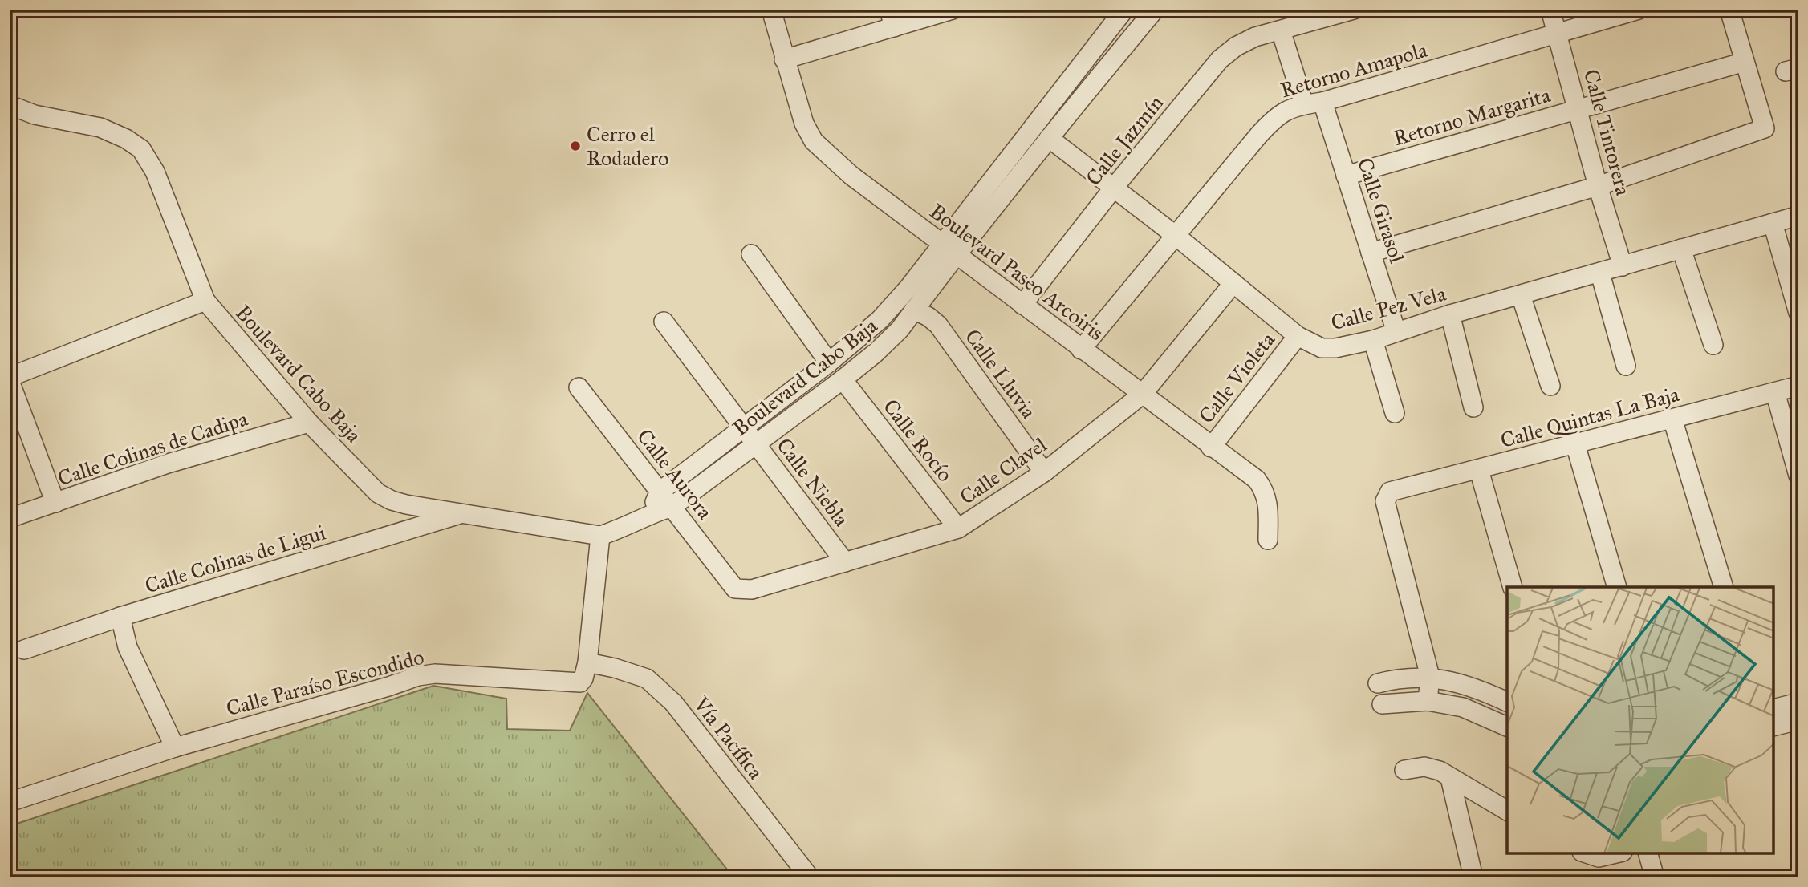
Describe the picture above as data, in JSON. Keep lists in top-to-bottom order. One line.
{"streets":{"street":["Retorno Amapola","Retorno Margarita","Calle Tintorera","Calle Jazmín","Calle Girasol","Boulevard Paseo Arcoiris","Calle Pez Vela","Boulevard Cabo Baja","Calle Lluvia","Calle Violeta","Calle Quintas La Baja","Calle Rocío","Calle Colinas de Cadipa","Calle Clavel","Calle Aurora","Calle Niebla","Calle Colinas de Ligui","Calle Paraíso Escondido","Vía Pacífica"]},"crossings":[["Retorno Amapola","Calle Tintorera"],["Retorno Amapola","Calle Girasol"],["Retorno Amapola","Boulevard Paseo Arcoiris"],["Retorno Amapola","Calle Pez Vela"],["Retorno Margarita","Calle Tintorera"],["Retorno Margarita","Calle Girasol"],["Calle Tintorera","Calle Pez Vela"],["Calle Jazmín","Calle Girasol"],["Calle Jazmín","Boulevard Paseo Arcoiris"],["Calle Jazmín","Calle Pez Vela"],["Calle Girasol","Calle Pez Vela"],["Boulevard Paseo Arcoiris","Boulevard Cabo Baja"],["Boulevard Paseo Arcoiris","Calle Violeta"],["Boulevard Paseo Arcoiris","Calle Clavel"],["Calle Pez Vela","Boulevard Cabo Baja"],["Calle Pez Vela","Calle Violeta"],["Calle Pez Vela","Calle Clavel"],["Boulevard Cabo Baja","Calle Lluvia"],["Boulevard Cabo Baja","Calle Rocío"],["Boulevard Cabo Baja","Calle Colinas de Cadipa"],["Boulevard Cabo Baja","Calle Aurora"],["Boulevard Cabo Baja","Calle Niebla"],["Boulevard Cabo Baja","Calle Colinas de Ligui"],["Boulevard Cabo Baja","Calle Paraíso Escondido"],["Calle Lluvia","Calle Clavel"],["Calle Rocío","Calle Clavel"],["Calle Clavel","Calle Aurora"],["Calle Clavel","Calle Niebla"],["Calle Paraíso Escondido","Vía Pacífica"]],"places":["Cerro el Rodadero"]}
